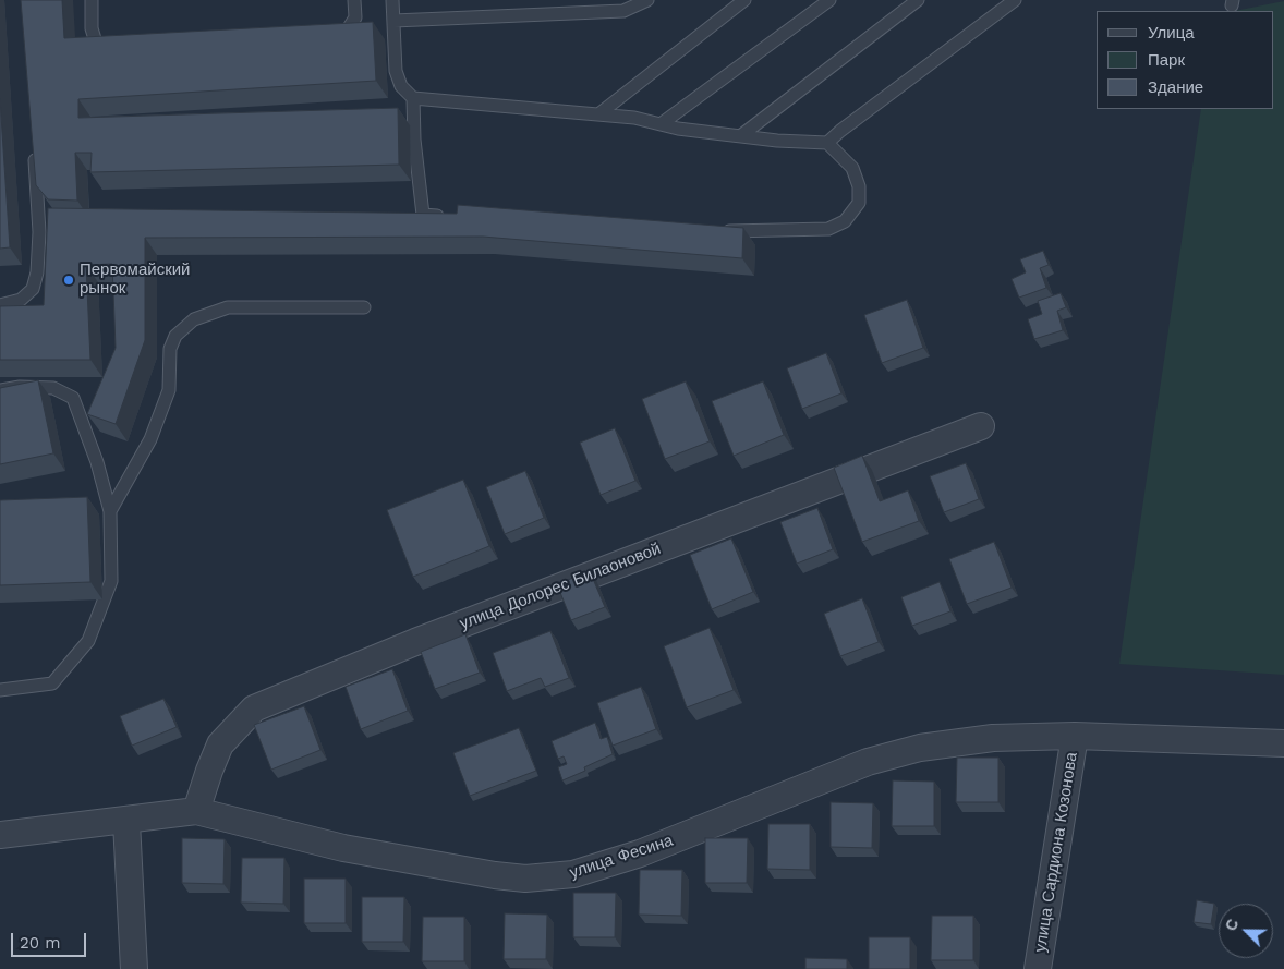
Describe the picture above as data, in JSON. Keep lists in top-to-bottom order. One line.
{"streets":{"street":["улица Долорес Билаоновой","улица Сардиона Козонова","улица Фесина"]},"crossings":[["улица Долорес Билаоновой","улица Фесина"],["улица Сардиона Козонова","улица Фесина"]],"places":["Первомайский рынок"],"legend":["Улица","Парк","Здание"],"scale_bar":"20 m","north":"top left"}
